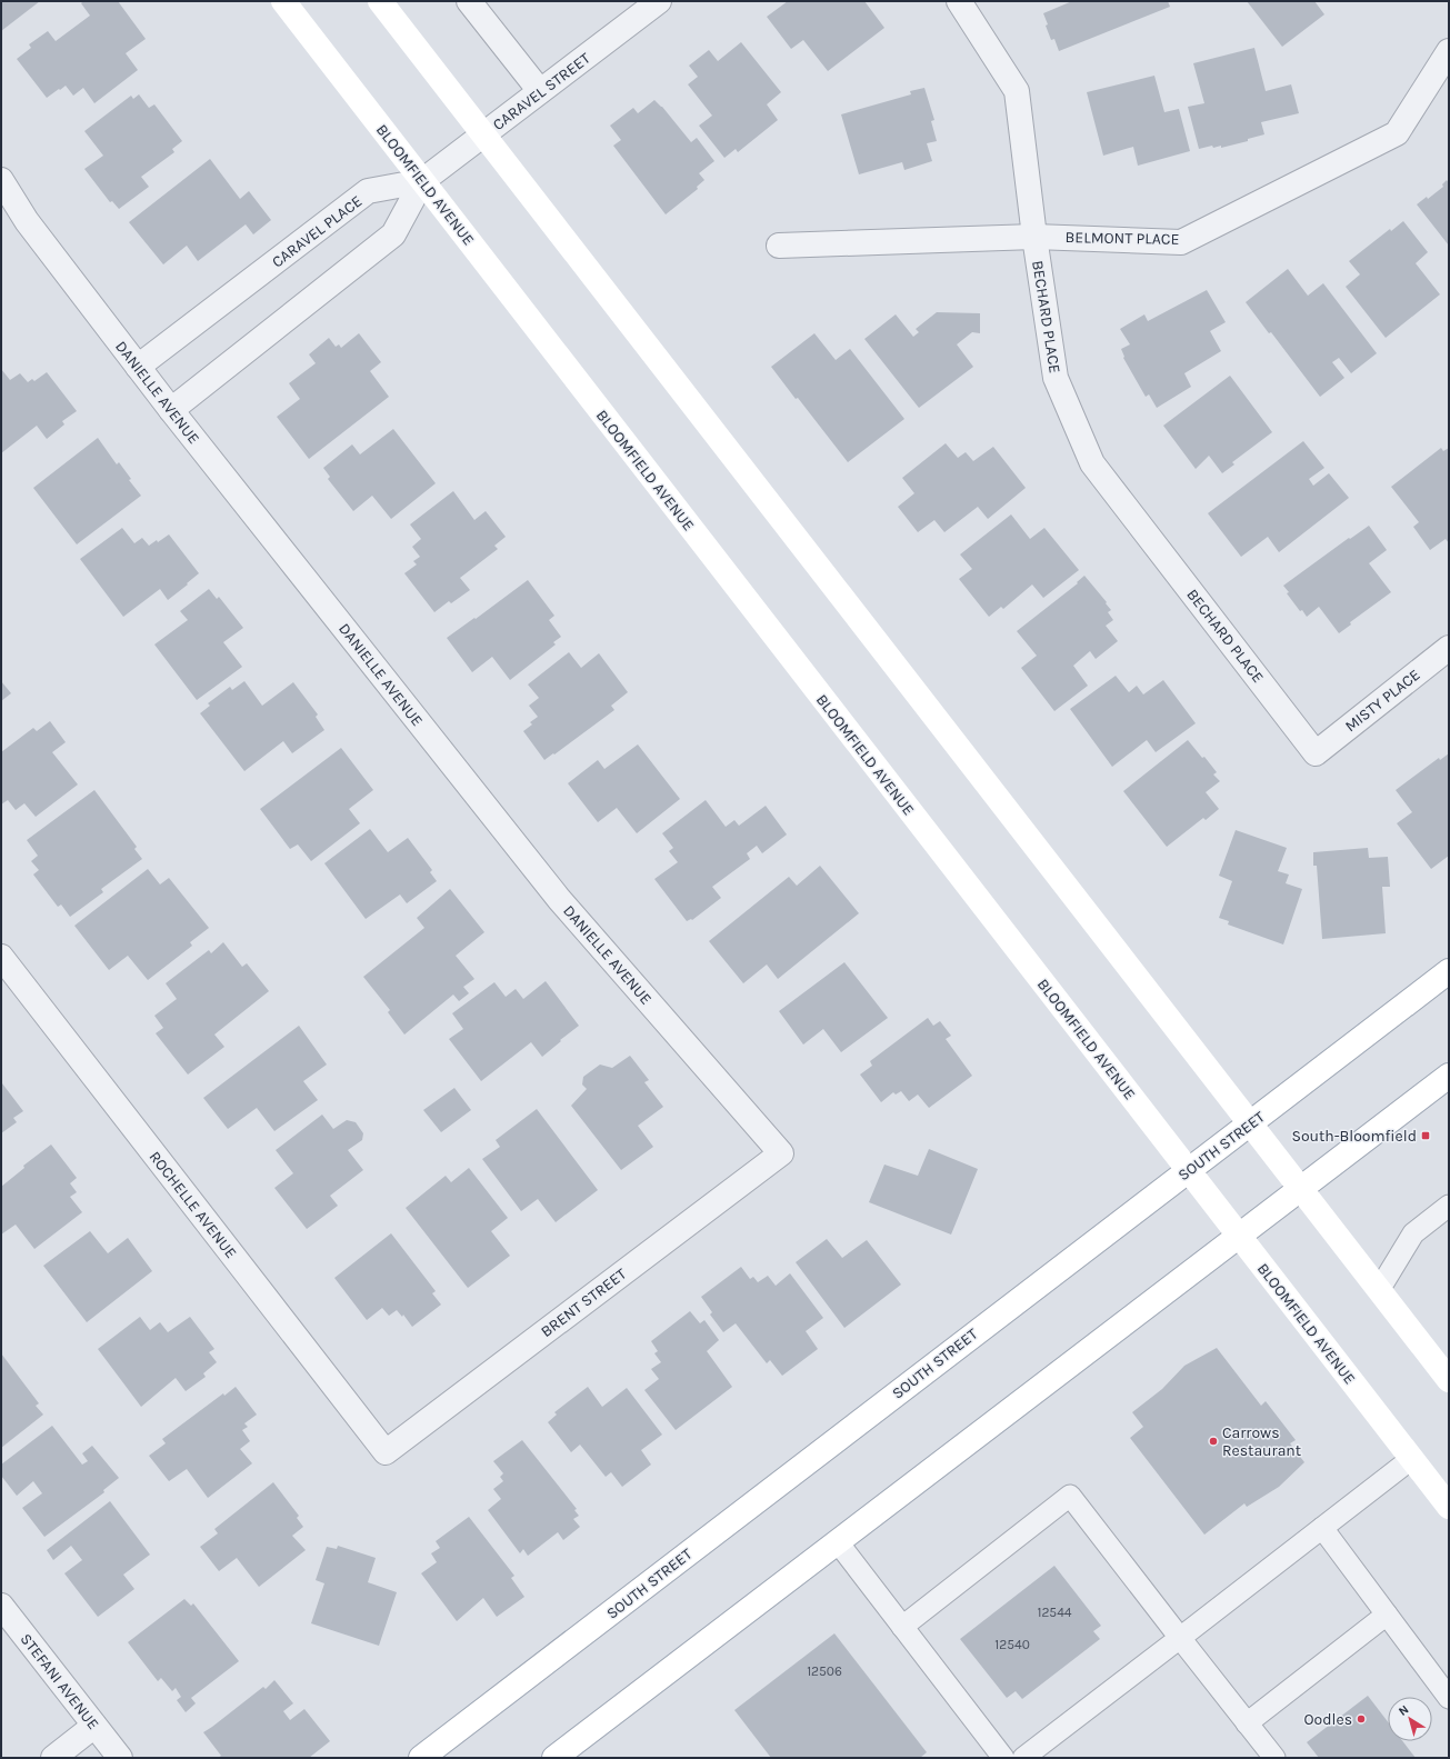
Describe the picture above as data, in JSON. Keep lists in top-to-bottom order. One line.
{"streets":{"street":["CARAVEL STREET","BLOOMFIELD AVENUE","CARAVEL PLACE","BELMONT PLACE","BECHARD PLACE","DANIELLE AVENUE","MISTY PLACE","SOUTH STREET","ROCHELLE AVENUE","BRENT STREET","STEFANI AVENUE"]},"crossings":[["CARAVEL STREET","BLOOMFIELD AVENUE"],["CARAVEL STREET","CARAVEL PLACE"],["BLOOMFIELD AVENUE","CARAVEL PLACE"],["BLOOMFIELD AVENUE","SOUTH STREET"],["CARAVEL PLACE","DANIELLE AVENUE"],["BELMONT PLACE","BECHARD PLACE"],["BECHARD PLACE","MISTY PLACE"],["DANIELLE AVENUE","BRENT STREET"],["ROCHELLE AVENUE","BRENT STREET"]],"places":{"transit":["South-Bloomfield"],"other":["Carrows Restaurant","Oodles"]},"house_numbers":["12544","12540","12506"],"north":"top left"}
